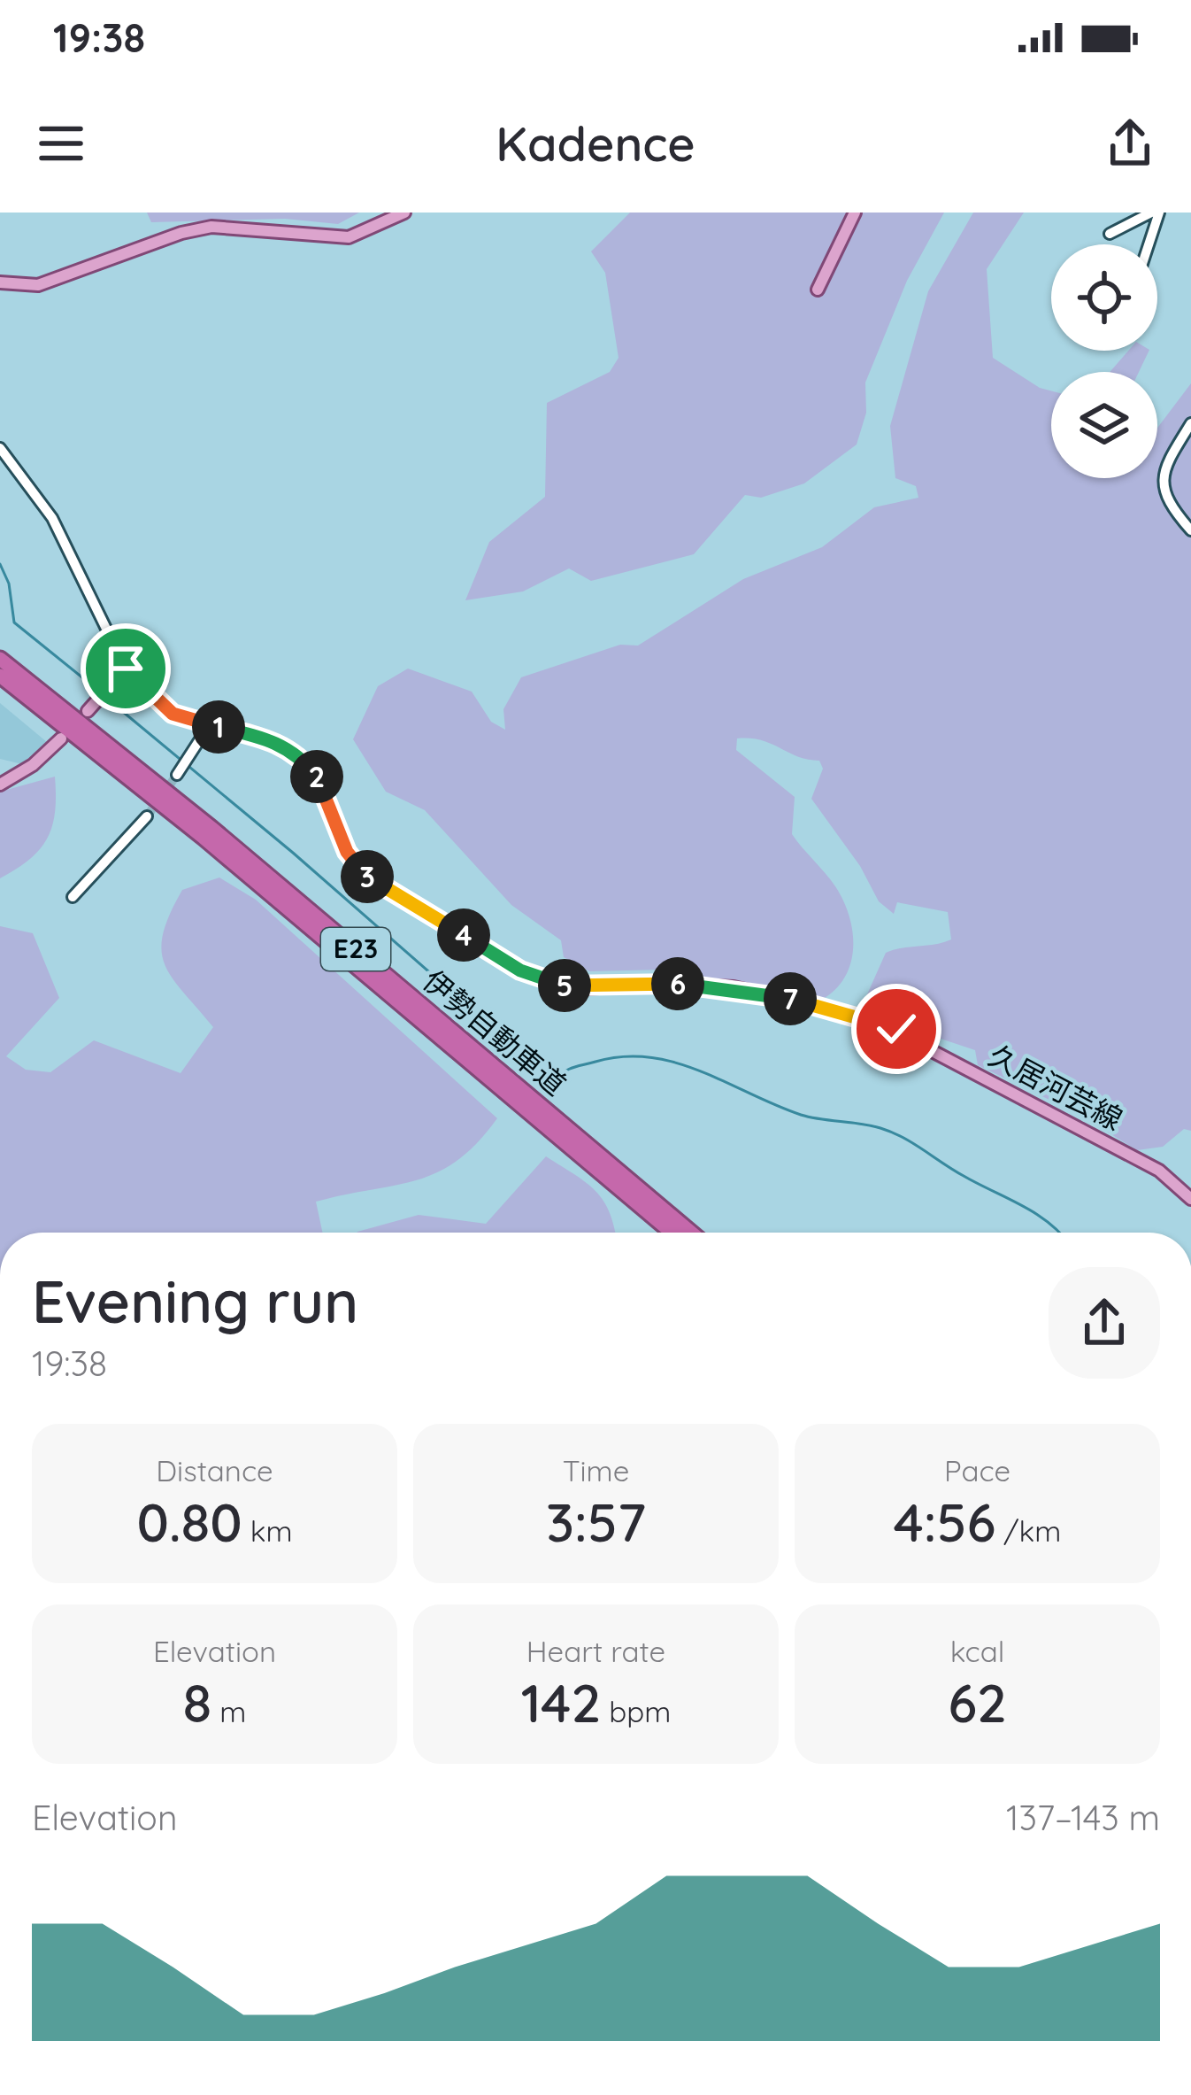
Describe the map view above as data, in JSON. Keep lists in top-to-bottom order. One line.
{"streets":{"highway":["E23","伊勢自動車道"],"main road":["久居河芸線"]},"page":{"status":"19:38","header":"Kadence","pins":["1","2","3","4","6","5","7"],"heading":["Evening run","19:38"],"stats":[["Distance","0.80 km"],["Time","3:57"],["Pace","4:56 /km"],["Elevation","8 m"],["Heart rate","142 bpm"],["kcal","62"]],"chart":["Elevation","137–143 m"]}}
